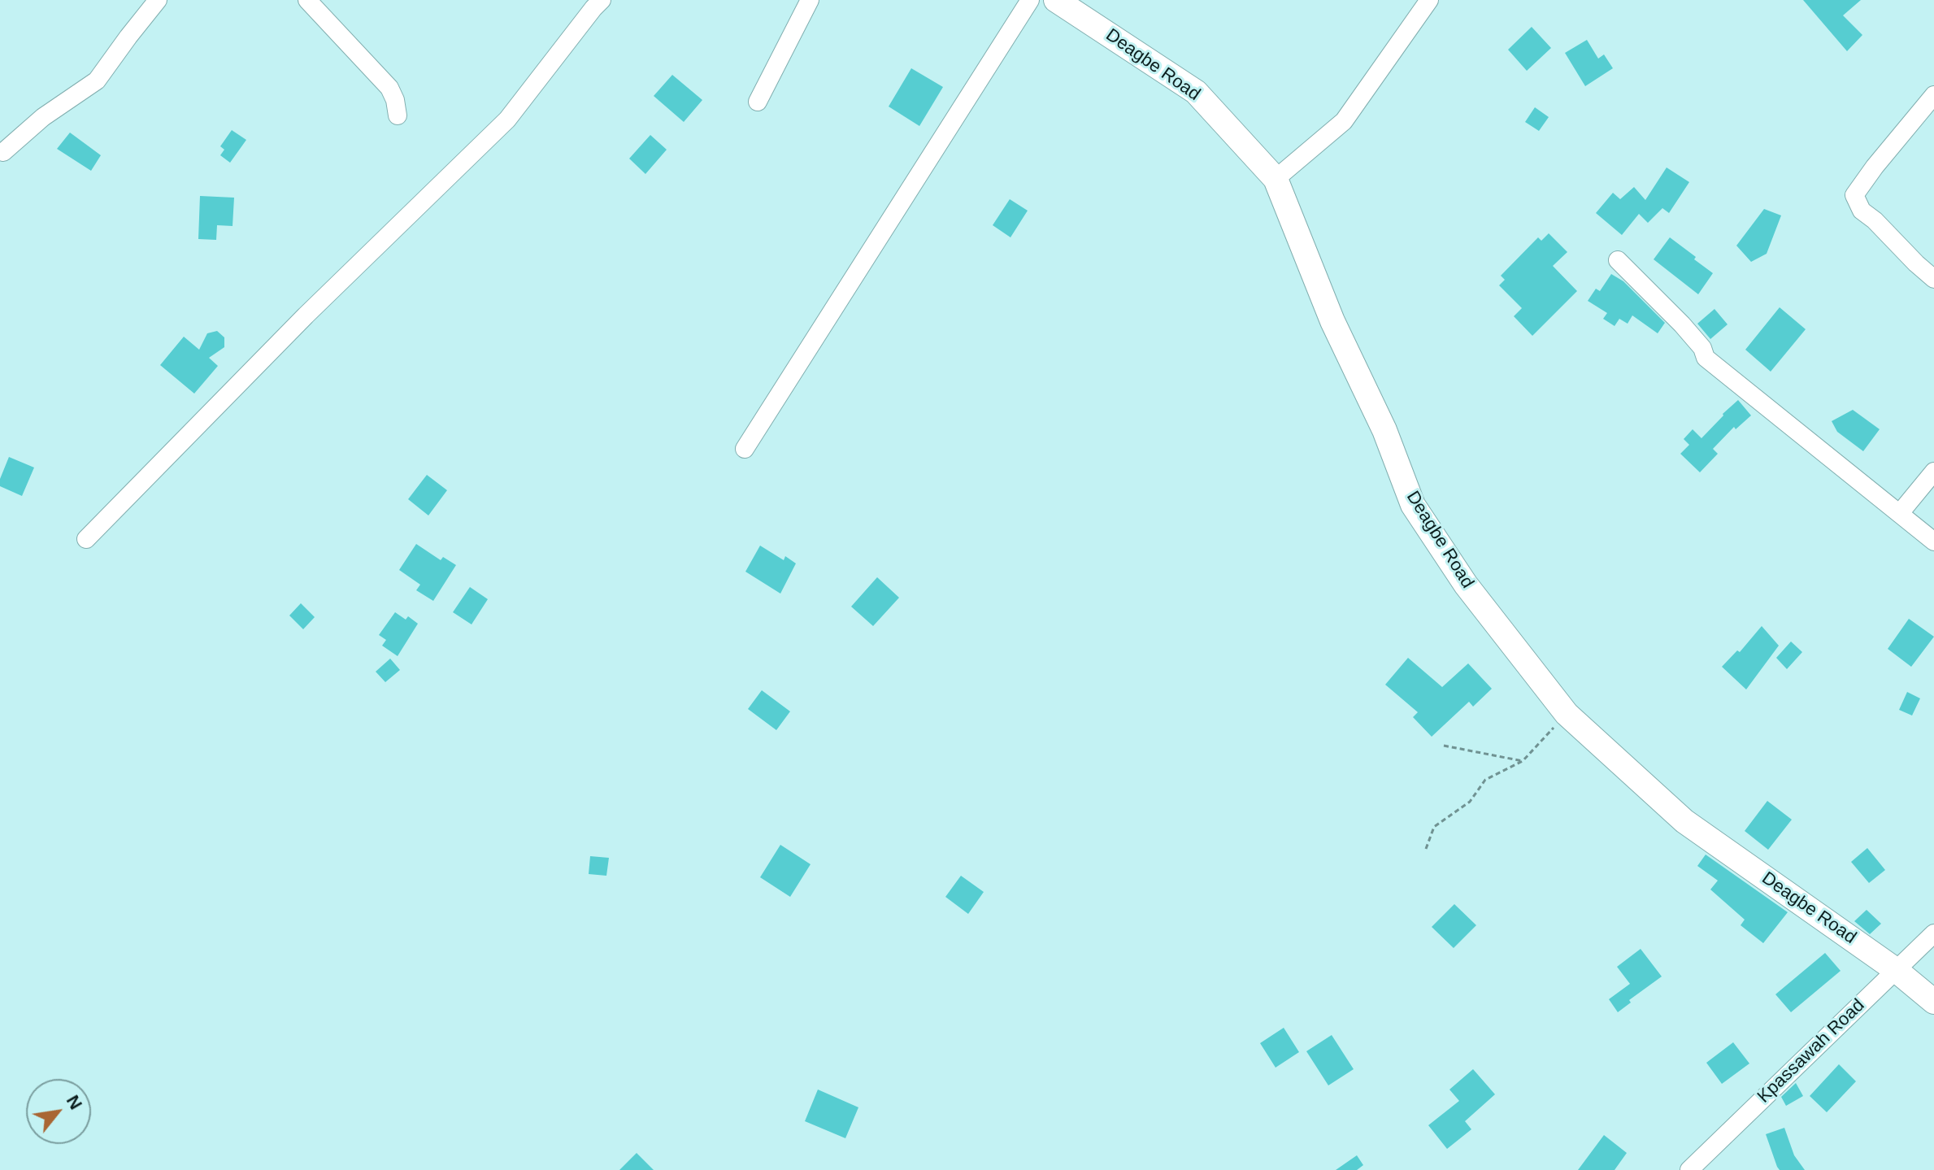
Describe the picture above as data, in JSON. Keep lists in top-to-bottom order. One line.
{"streets":{"street":["Deagbe Road","Kpassawah Road"]},"crossings":[["Deagbe Road","Kpassawah Road"]],"north":"top right"}
